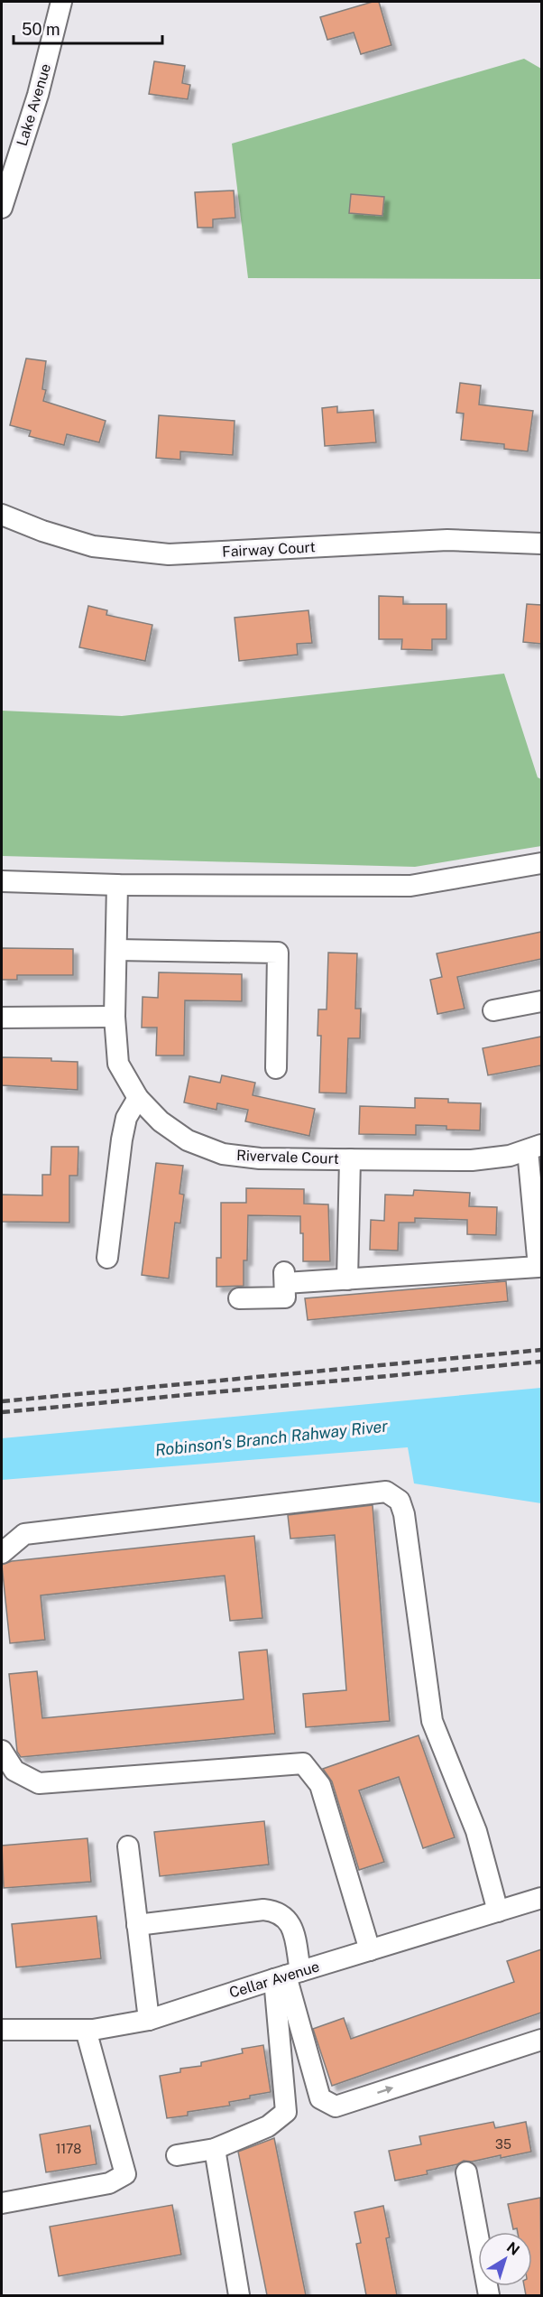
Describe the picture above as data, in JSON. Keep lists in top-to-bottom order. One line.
{"streets":{"street":["Lake Avenue","Fairway Court","Rivervale Court","Cellar Avenue"]},"water":["Robinson's Branch Rahway River"],"house_numbers":["35","1178"],"scale_bar":"50 m","north":"top right"}
